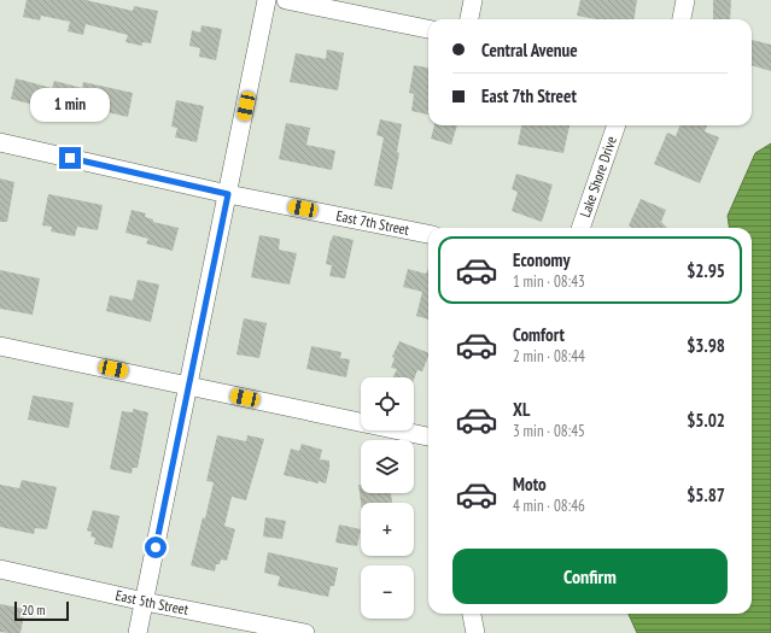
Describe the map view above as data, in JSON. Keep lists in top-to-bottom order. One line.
{"streets":{"street":["Lake Shore Drive","East 7th Street","East 5th Street"]},"scale_bar":"20 m","page":{"banner":["Central Avenue","East 7th Street"],"bubble":"1 min","list":[{"name":"Economy","note":"1 min · 08:43","value":"$2.95"},{"name":"Comfort","note":"2 min · 08:44","value":"$3.98"},{"name":"XL","note":"3 min · 08:45","value":"$5.02"},{"name":"Moto","note":"4 min · 08:46","value":"$5.87"}],"map_buttons":["+","−"],"buttons":"Confirm","scale":"20 m"}}
